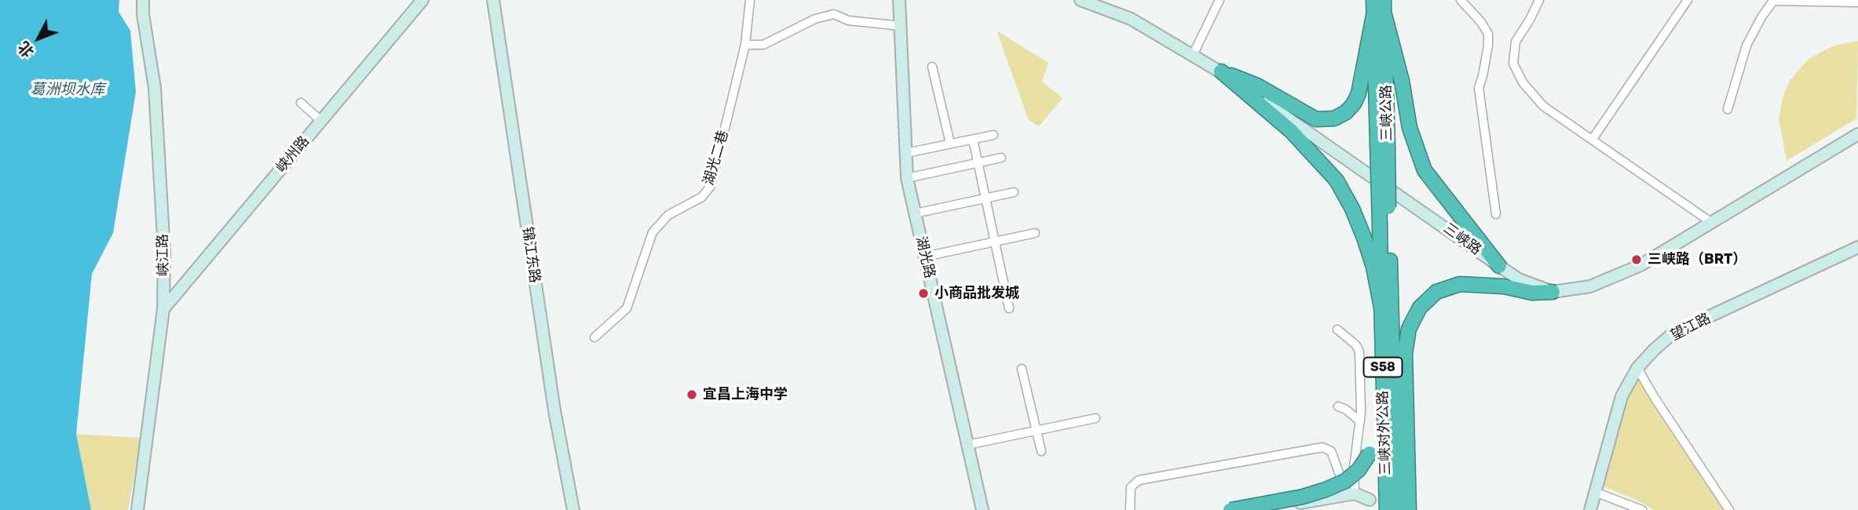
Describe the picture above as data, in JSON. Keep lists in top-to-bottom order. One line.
{"streets":{"highway":["三峡公路","S58","三峡对外公路"],"main road":["峡州路","三峡路","峡江路","锦江东路","湖光路","望江路"],"street":["湖光二巷"]},"crossings":[["三峡公路","三峡对外公路"],["峡州路","峡江路"]],"water":["葛洲坝水库"],"places":["三峡路（BRT）","小商品批发城","宜昌上海中学"],"north":"bottom left"}
